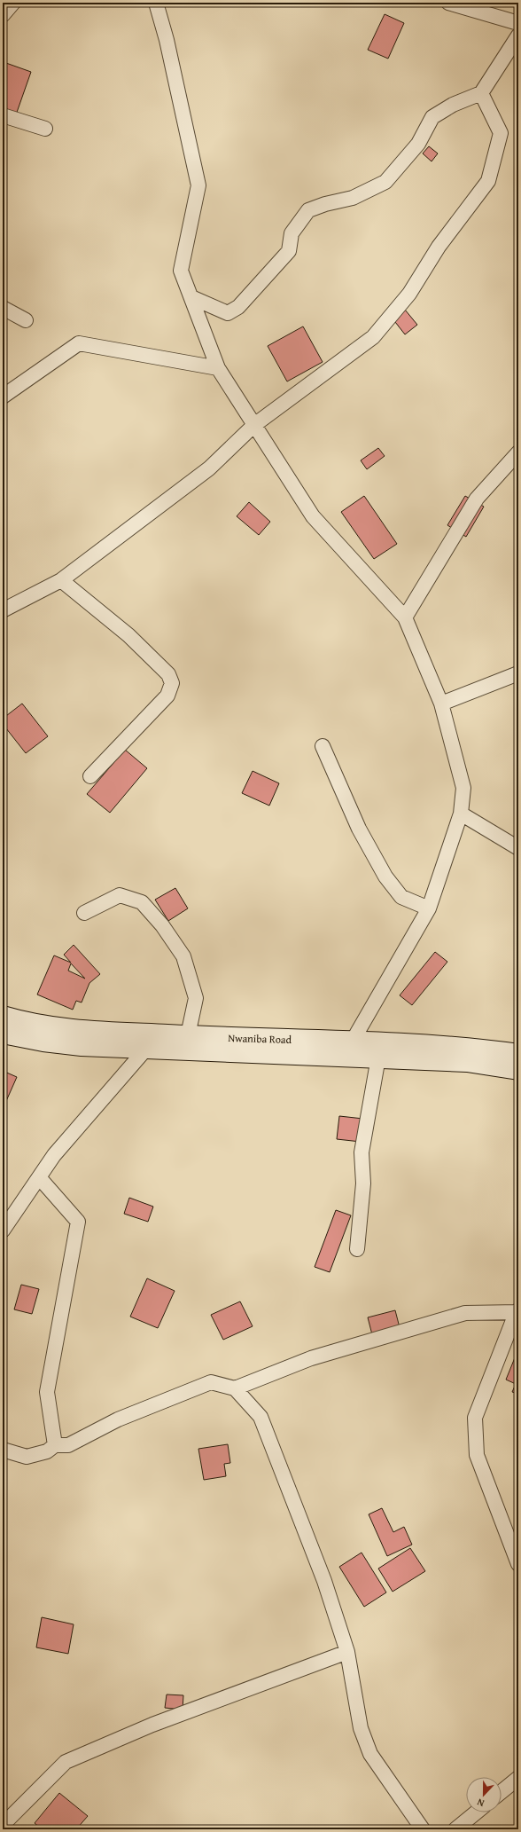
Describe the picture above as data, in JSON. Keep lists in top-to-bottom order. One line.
{"streets":{"main road":["Nwaniba Road"]},"north":"bottom"}
